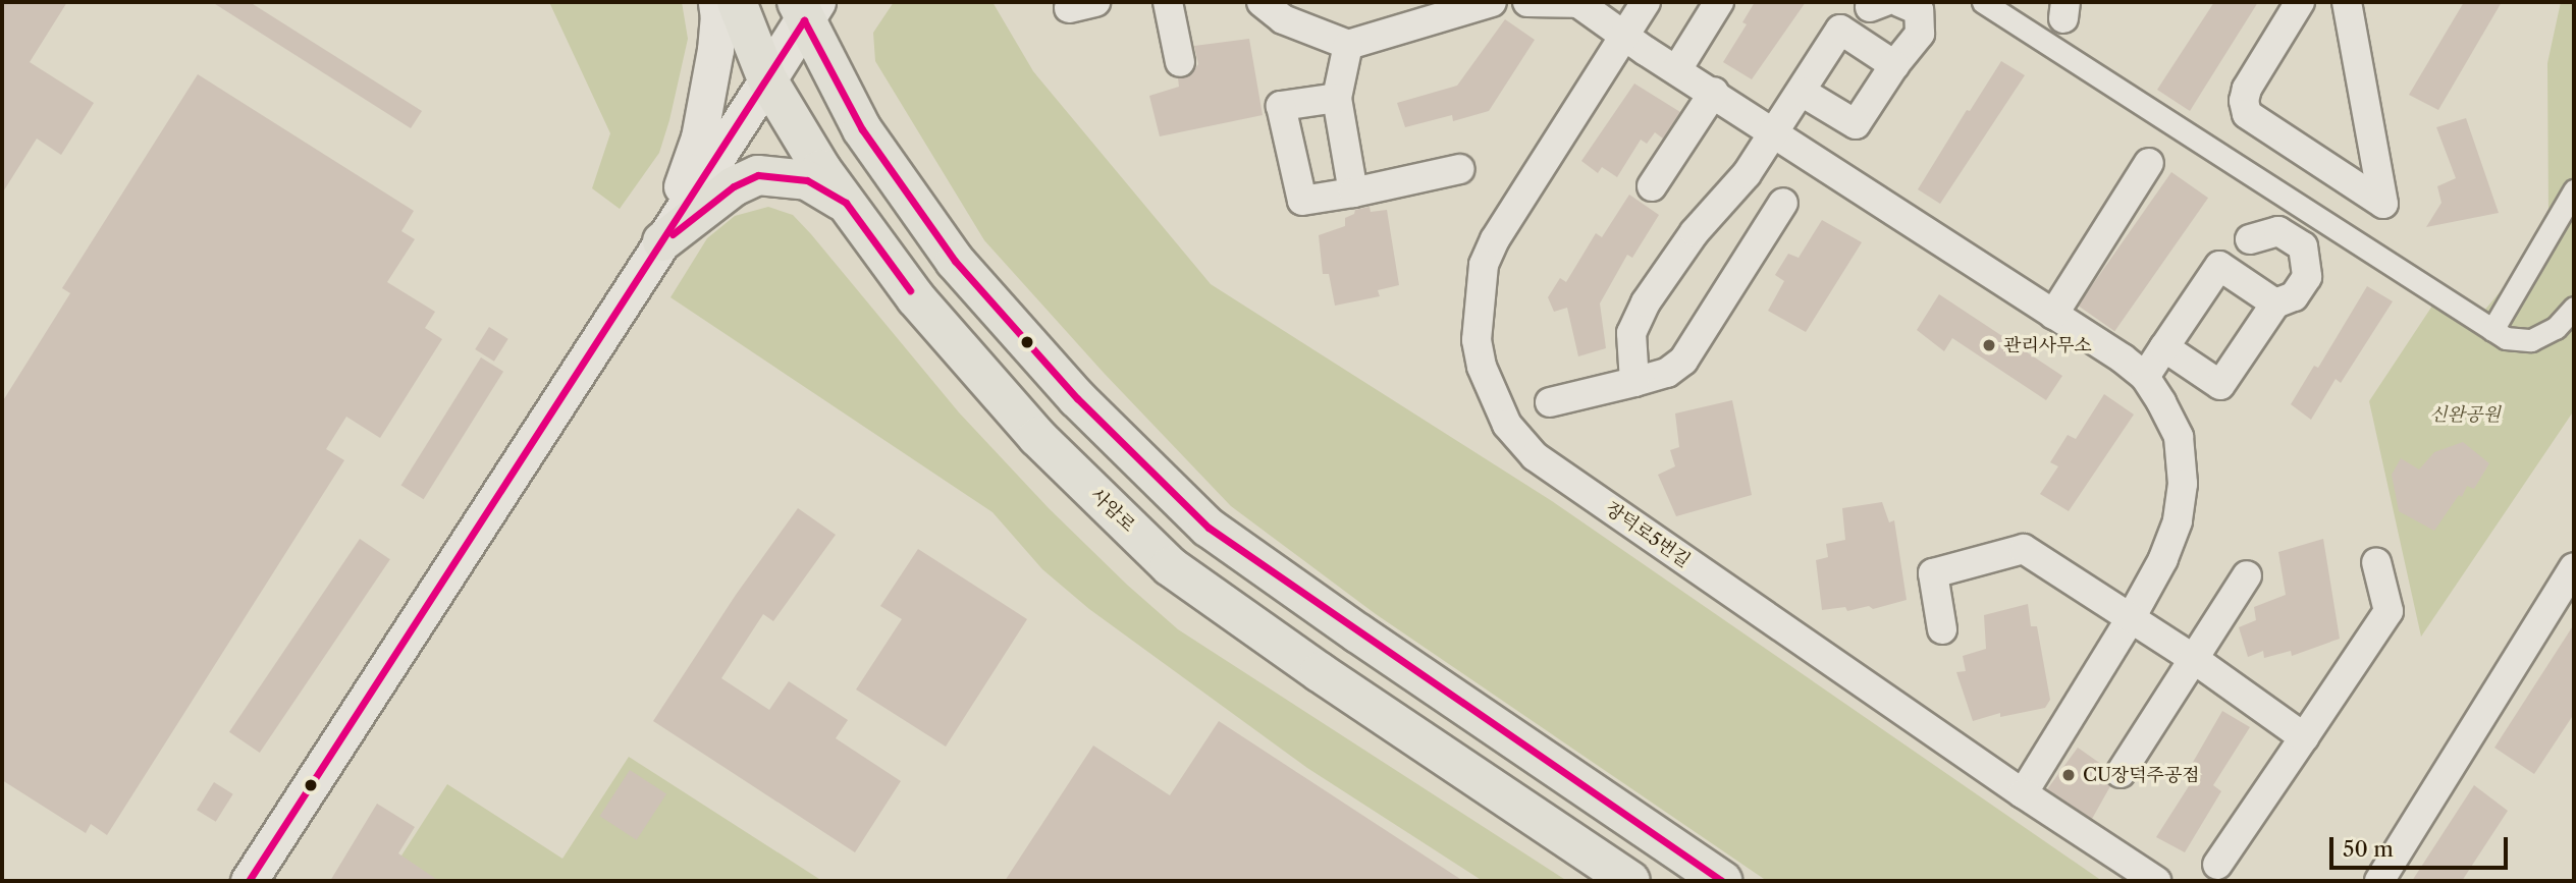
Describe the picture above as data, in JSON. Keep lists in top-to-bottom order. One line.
{"streets":{"main road":["사암로"],"street":["장덕로5번길"]},"parks":["신완공원"],"places":["관리사무소","CU장덕주공점"],"scale_bar":"50 m"}
